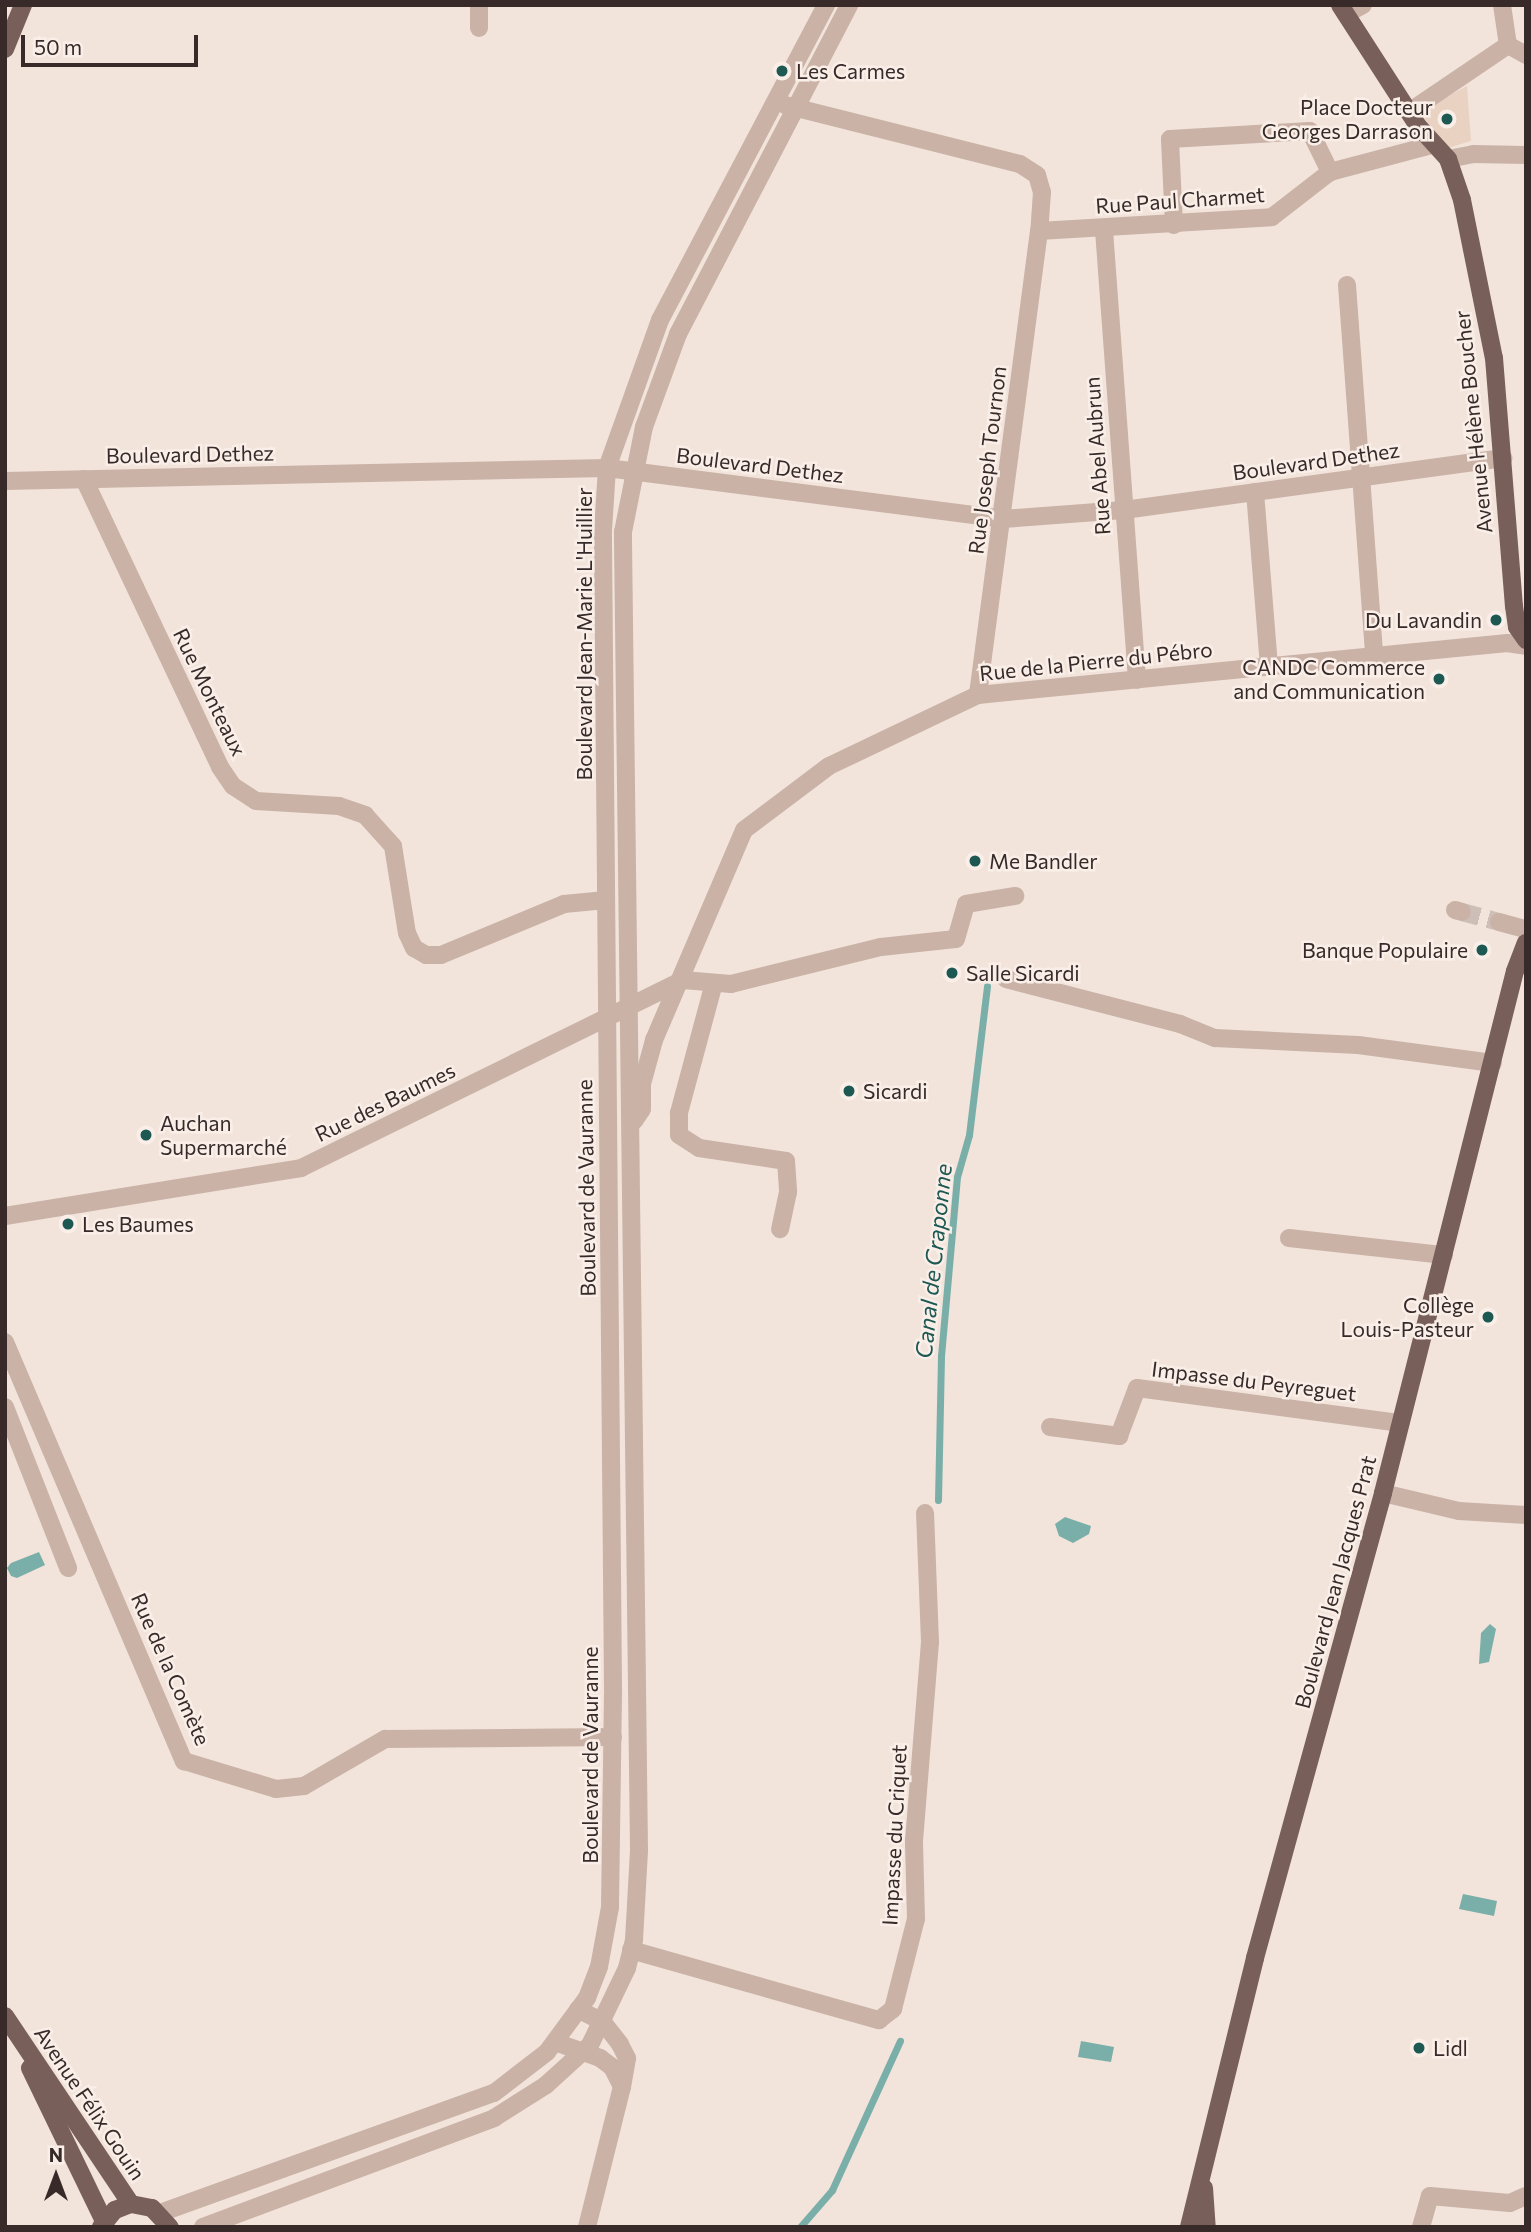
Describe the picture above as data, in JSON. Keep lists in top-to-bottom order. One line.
{"streets":{"main road":["Avenue Hélène Boucher","Boulevard Jean Jacques Prat","Avenue Félix Gouin"],"street":["Rue Paul Charmet","Boulevard Dethez","Rue Abel Aubrun","Rue Joseph Tournon","Boulevard Jean-Marie L'Huillier","Rue de la Pierre du Pébro","Rue Monteaux","Rue des Baumes","Boulevard de Vauranne","Impasse du Peyreguet","Rue de la Comète","Impasse du Criquet"]},"crossings":[["Rue Paul Charmet","Rue Abel Aubrun"],["Rue Paul Charmet","Rue Joseph Tournon"],["Avenue Hélène Boucher","Boulevard Dethez"],["Avenue Hélène Boucher","Rue de la Pierre du Pébro"],["Boulevard Dethez","Rue Abel Aubrun"],["Boulevard Dethez","Rue Joseph Tournon"],["Boulevard Dethez","Boulevard Jean-Marie L'Huillier"],["Boulevard Dethez","Rue Monteaux"],["Rue Abel Aubrun","Rue de la Pierre du Pébro"],["Rue Joseph Tournon","Boulevard Jean-Marie L'Huillier"],["Rue Joseph Tournon","Rue de la Pierre du Pébro"],["Boulevard Jean-Marie L'Huillier","Rue Monteaux"],["Boulevard Jean-Marie L'Huillier","Rue des Baumes"],["Boulevard Jean-Marie L'Huillier","Boulevard de Vauranne"],["Rue de la Pierre du Pébro","Rue des Baumes"],["Rue des Baumes","Boulevard de Vauranne"],["Boulevard de Vauranne","Rue de la Comète"],["Impasse du Peyreguet","Boulevard Jean Jacques Prat"]],"water":["Canal de Craponne"],"places":["Les Carmes","Place Docteur Georges Darrason","Du Lavandin","CANDC Commerce and Communication","Me Bandler","Banque Populaire","Salle Sicardi","Sicardi","Auchan Supermarché","Les Baumes","Collège Louis-Pasteur","Lidl"],"scale_bar":"50 m","north":"top"}
